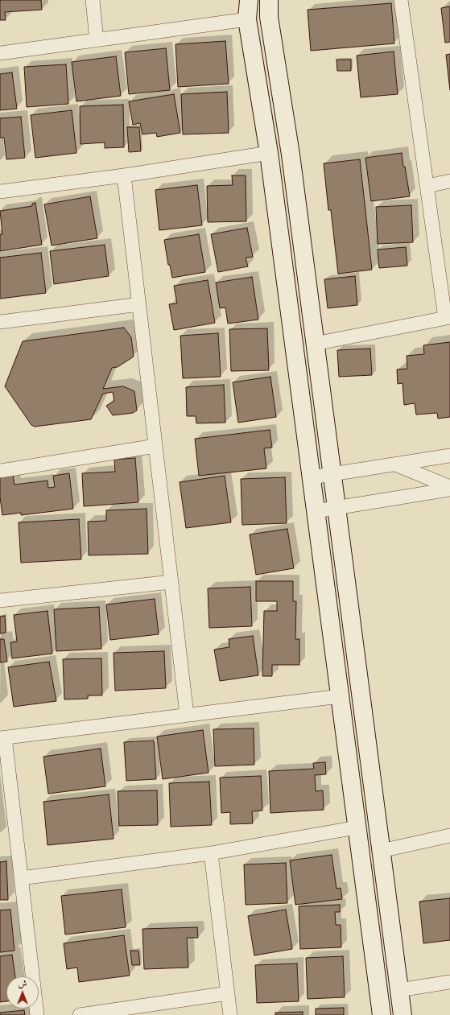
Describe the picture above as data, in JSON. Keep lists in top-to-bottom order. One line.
{"north":"top"}
